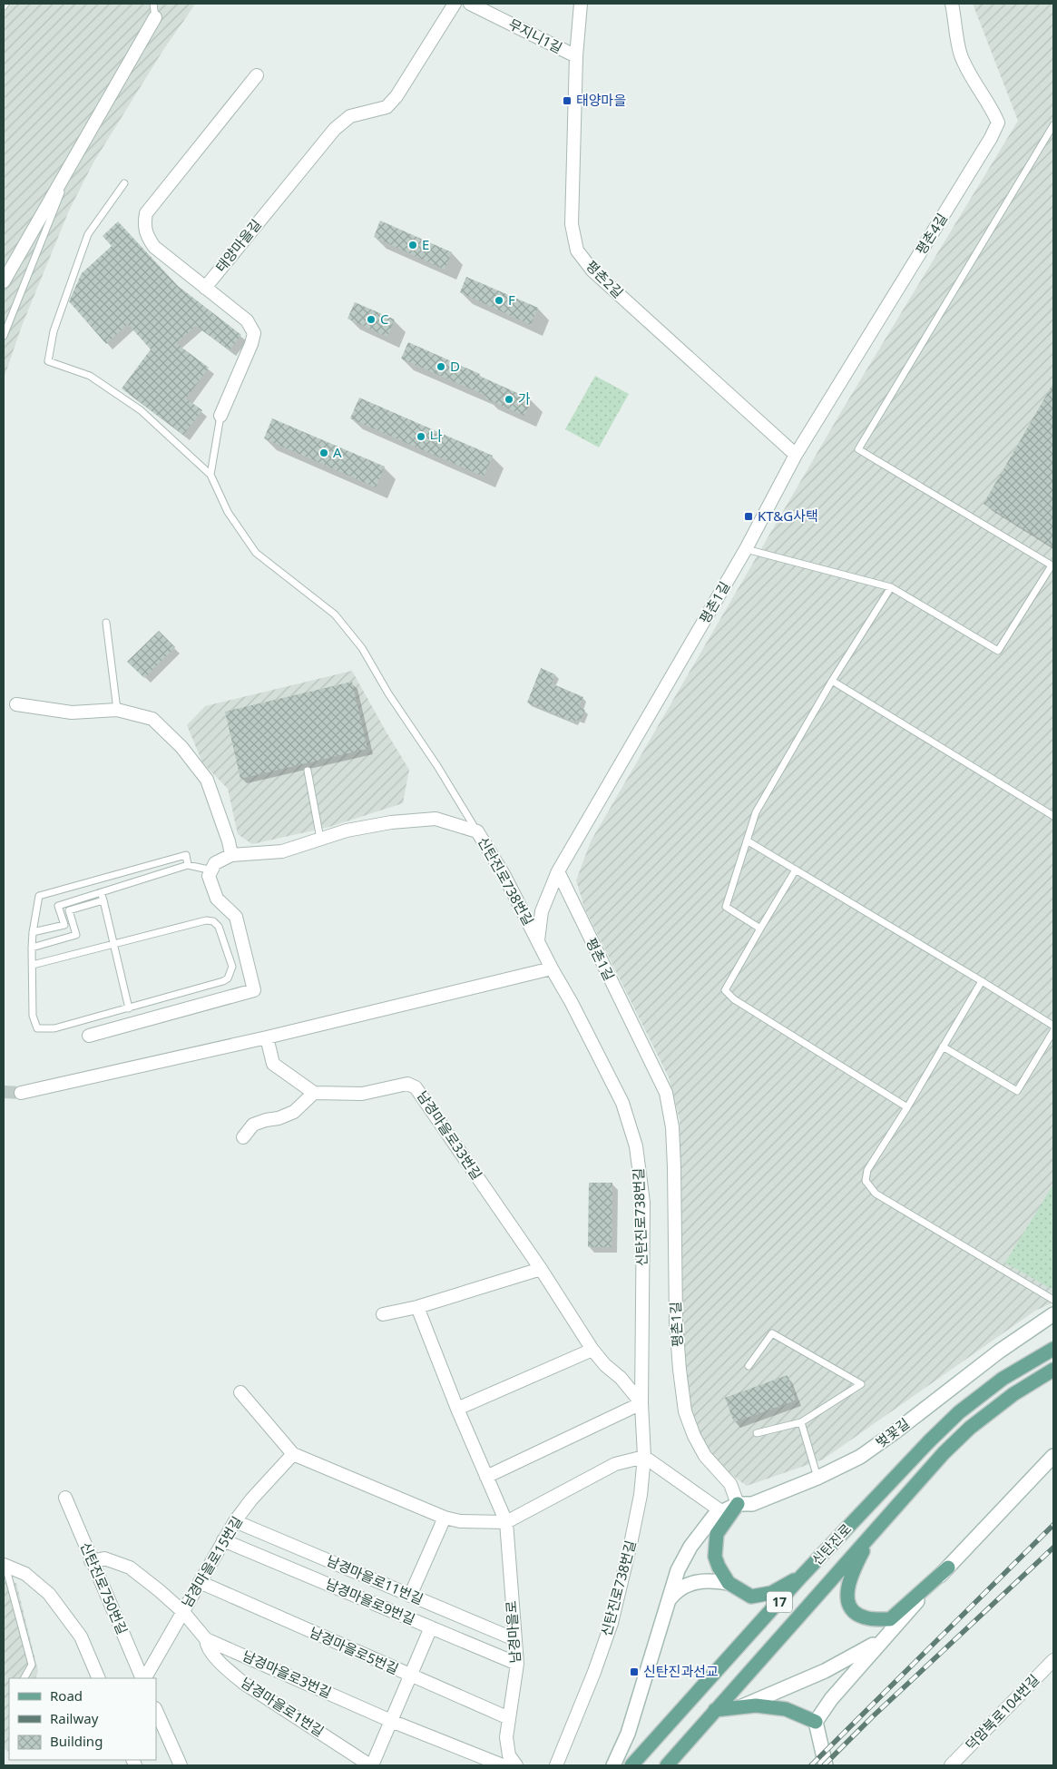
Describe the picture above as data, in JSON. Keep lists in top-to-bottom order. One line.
{"streets":{"main road":["신탄진로","17"],"street":["무지니1길","평촌4길","태양마을길","평촌2길","평촌1길","신탄진로738번길","남경마을로33번길","벚꽃길","남경마을로15번길","남경마을로11번길","신탄진로750번길","남경마을로9번길","남경마을로","남경마을로5번길","남경마을로3번길","남경마을로1번길","덕암북로104번길"]},"crossings":[["무지니1길","평촌2길"],["평촌4길","평촌2길"],["평촌4길","평촌1길"],["평촌2길","평촌1길"],["평촌1길","벚꽃길"],["남경마을로15번길","남경마을로11번길"],["남경마을로15번길","남경마을로9번길"],["남경마을로15번길","남경마을로5번길"],["남경마을로15번길","남경마을로3번길"],["남경마을로11번길","남경마을로"],["신탄진로750번길","남경마을로3번길"],["남경마을로9번길","남경마을로"],["남경마을로","남경마을로5번길"],["남경마을로3번길","남경마을로1번길"]],"places":{"transit":["태양마을","KT&G사택","신탄진과선교"],"other":["E","F","C","D","가","나","A"]},"legend":["Road","Railway","Building"]}
